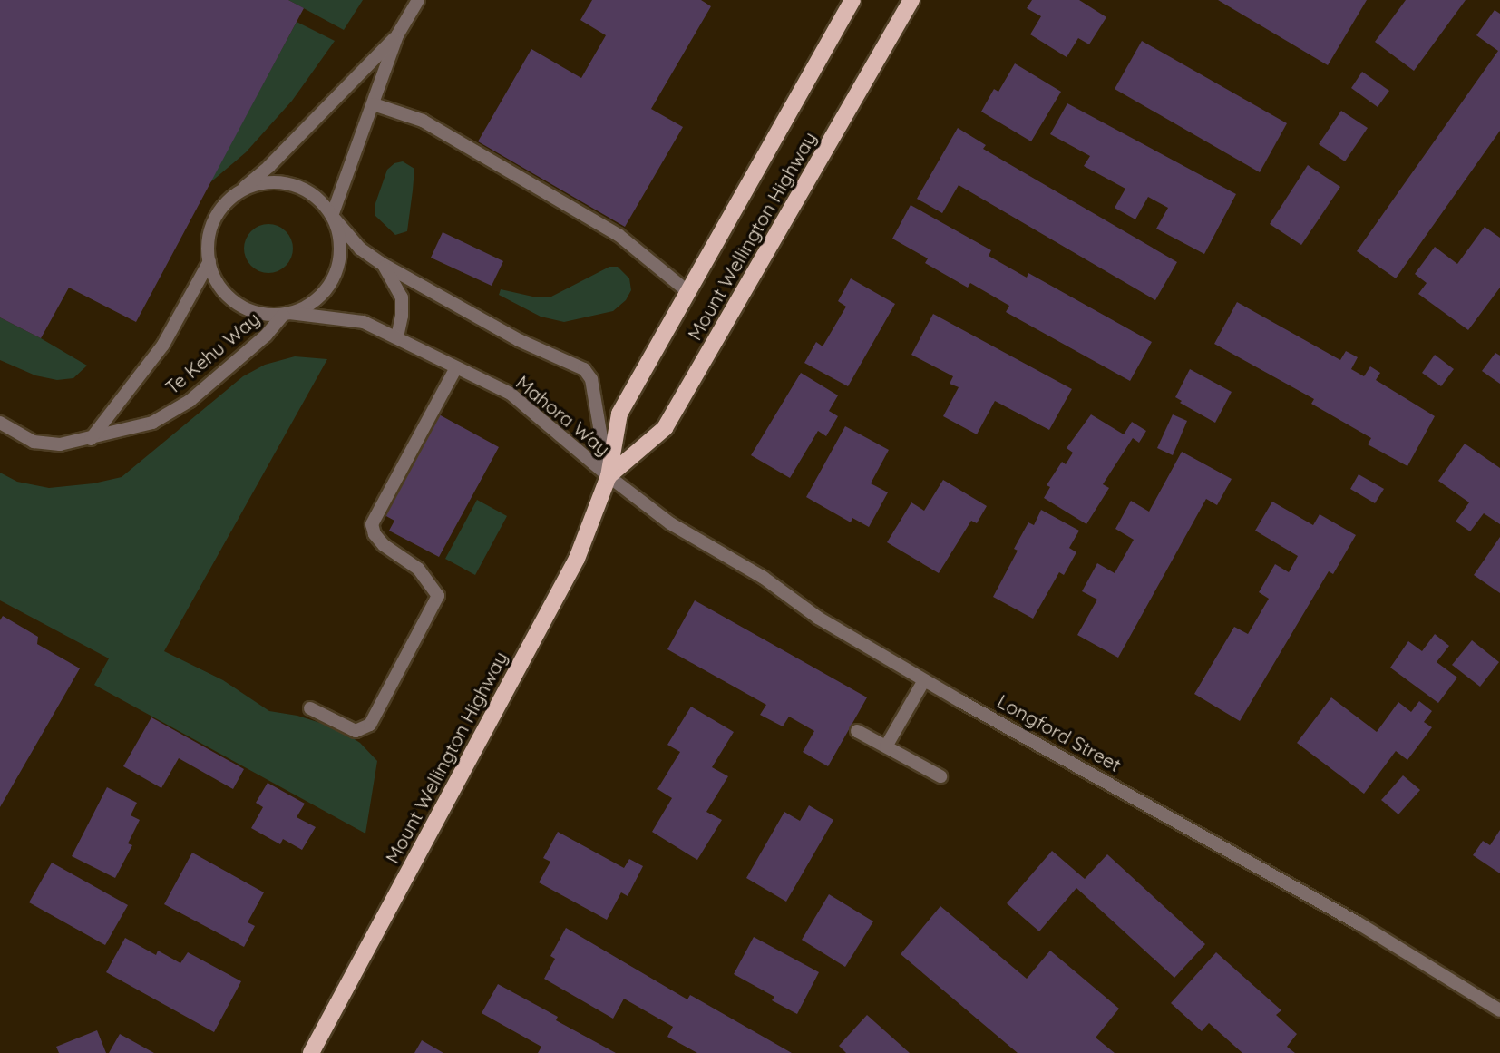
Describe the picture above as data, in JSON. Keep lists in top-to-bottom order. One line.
{"streets":{"main road":["Mount Wellington Highway"],"street":["Te Kehu Way","Mahora Way","Longford Street"]},"crossings":[["Mount Wellington Highway","Mahora Way"],["Mount Wellington Highway","Longford Street"],["Te Kehu Way","Mahora Way"],["Mahora Way","Longford Street"]]}
